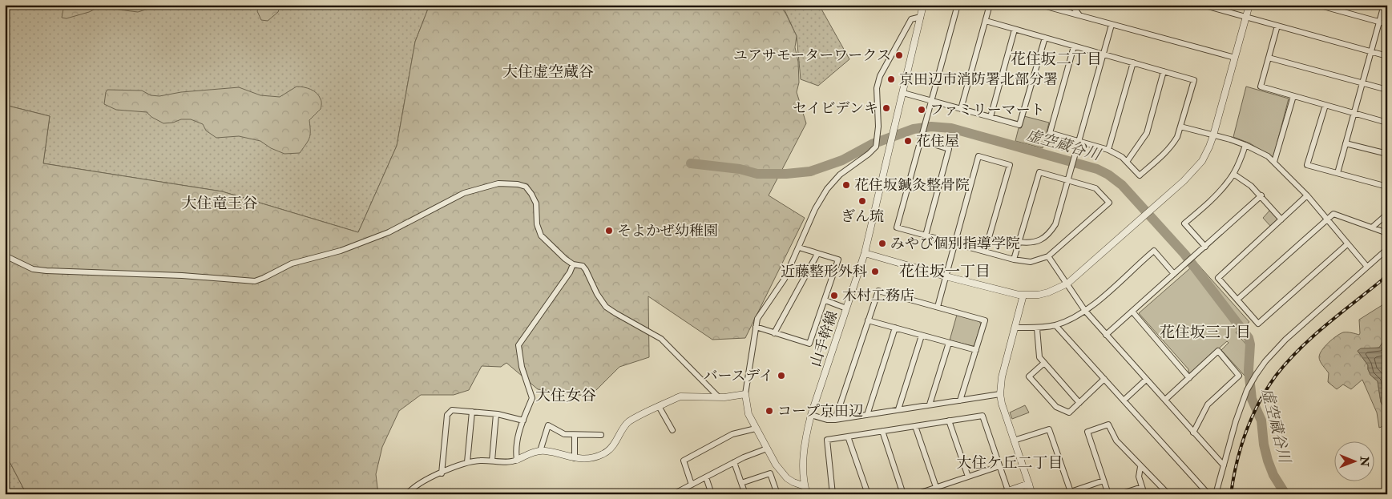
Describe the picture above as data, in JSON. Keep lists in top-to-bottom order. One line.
{"streets":{"street":["山手幹線"]},"districts":["花住坂二丁目","大住虚空蔵谷","大住竜王谷","花住坂一丁目","花住坂三丁目","大住女谷","大住ケ丘二丁目"],"water":["虚空蔵谷川"],"places":["ユアサモーターワークス","京田辺市消防署北部分署","セイビデンキ","ファミリーマート","花住屋","花住坂鍼灸整骨院","ぎん琉","そよかぜ幼稚園","みやび個別指導学院","近藤整形外科","木村工務店","バースデイ","コープ京田辺"],"north":"right"}
